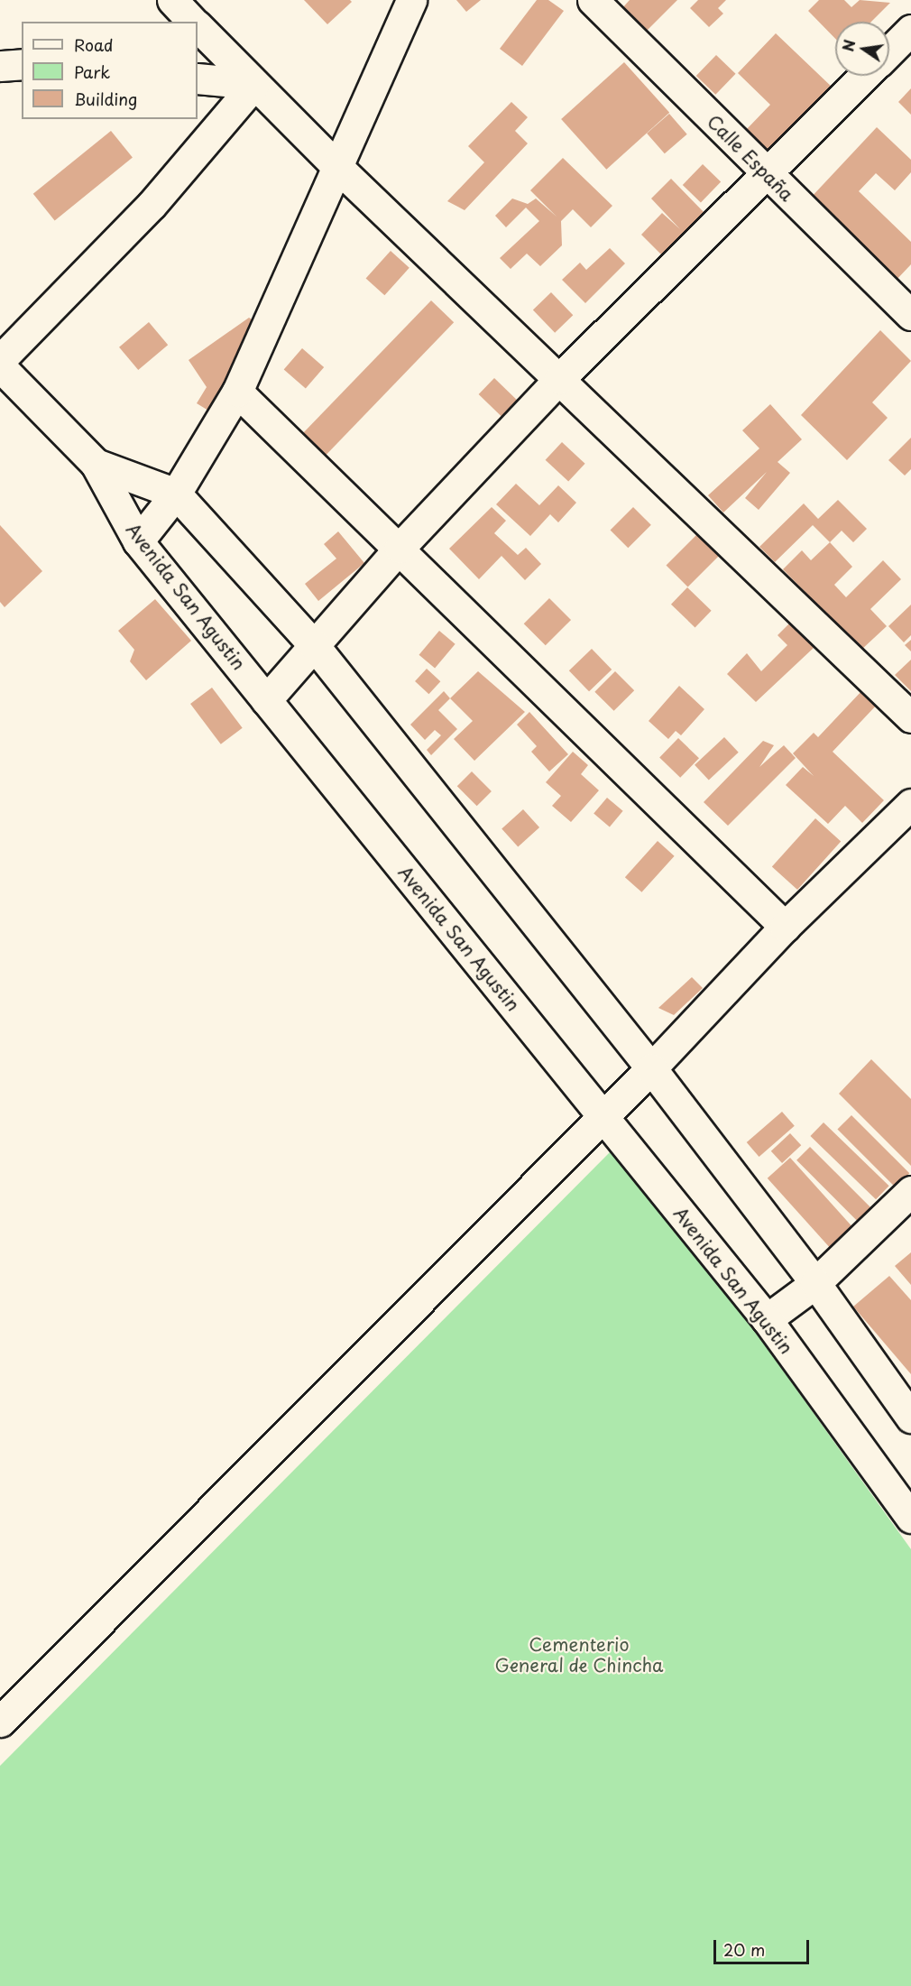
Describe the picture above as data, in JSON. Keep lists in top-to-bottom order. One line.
{"streets":{"street":["Calle España","Avenida San Agustin"]},"parks":["Cementerio General de Chincha"],"legend":["Road","Park","Building"],"scale_bar":"20 m","north":"left"}
